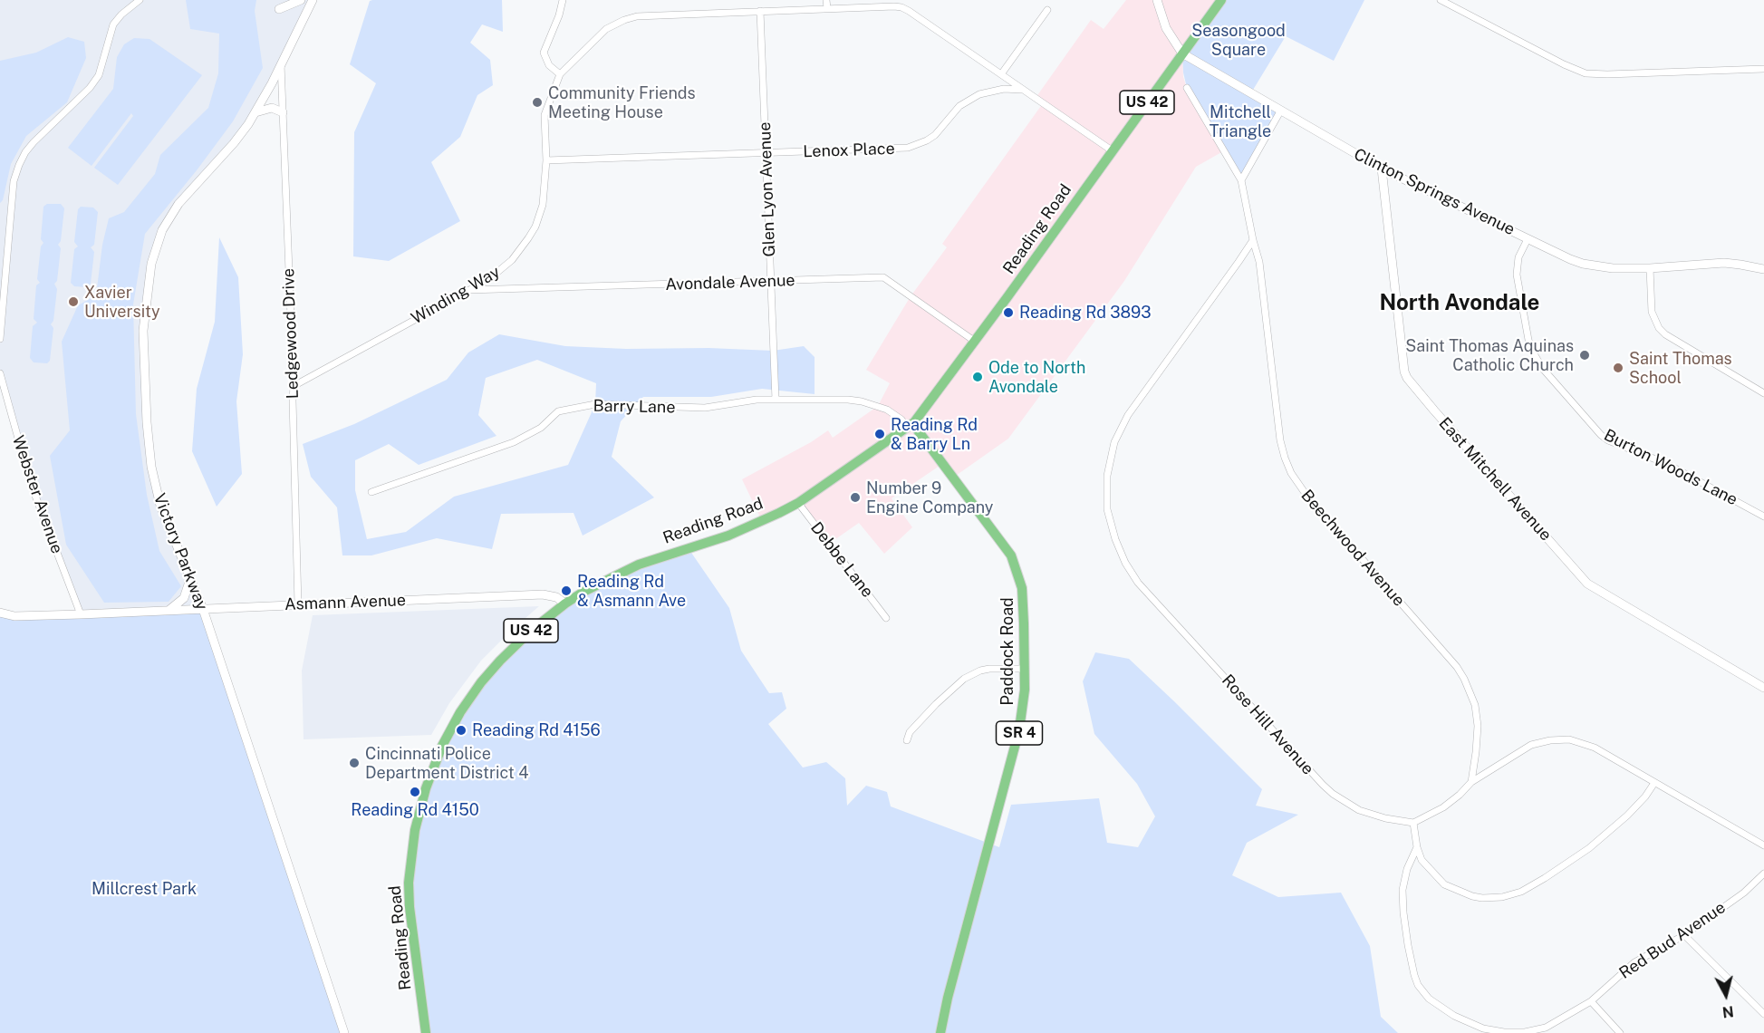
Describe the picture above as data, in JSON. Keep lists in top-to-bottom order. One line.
{"streets":{"main road":["US 42","Reading Road","Paddock Road","SR 4"],"street":["Lenox Place","Glen Lyon Avenue","Clinton Springs Avenue","Avondale Avenue","Winding Way","Ledgewood Drive","Barry Lane","Burton Woods Lane","East Mitchell Avenue","Webster Avenue","Beechwood Avenue","Victory Parkway","Debbe Lane","Asmann Avenue","Rose Hill Avenue","Red Bud Avenue"]},"crossings":[["Lenox Place","Glen Lyon Avenue"],["Lenox Place","Winding Way"],["Glen Lyon Avenue","Avondale Avenue"],["Glen Lyon Avenue","Barry Lane"],["Clinton Springs Avenue","Reading Road"],["Clinton Springs Avenue","Burton Woods Lane"],["Clinton Springs Avenue","East Mitchell Avenue"],["Reading Road","Avondale Avenue"],["Reading Road","Barry Lane"],["Reading Road","Debbe Lane"],["Reading Road","Asmann Avenue"],["Reading Road","Paddock Road"],["Avondale Avenue","Winding Way"],["Winding Way","Ledgewood Drive"],["Ledgewood Drive","Victory Parkway"],["Ledgewood Drive","Asmann Avenue"],["Barry Lane","Paddock Road"],["Webster Avenue","Asmann Avenue"],["Beechwood Avenue","Rose Hill Avenue"],["Victory Parkway","Asmann Avenue"]],"districts":["North Avondale"],"parks":["Seasongood Square","Mitchell Triangle","Millcrest Park"],"places":["Community Friends Meeting House","Xavier University","Reading Rd 3893","Saint Thomas Aquinas Catholic Church","Saint Thomas School","Ode to North Avondale","Reading Rd & Barry Ln","Number 9 Engine Company","Reading Rd & Asmann Ave","Reading Rd 4156","Cincinnati Police Department District 4","Reading Rd 4150"],"north":"bottom"}
